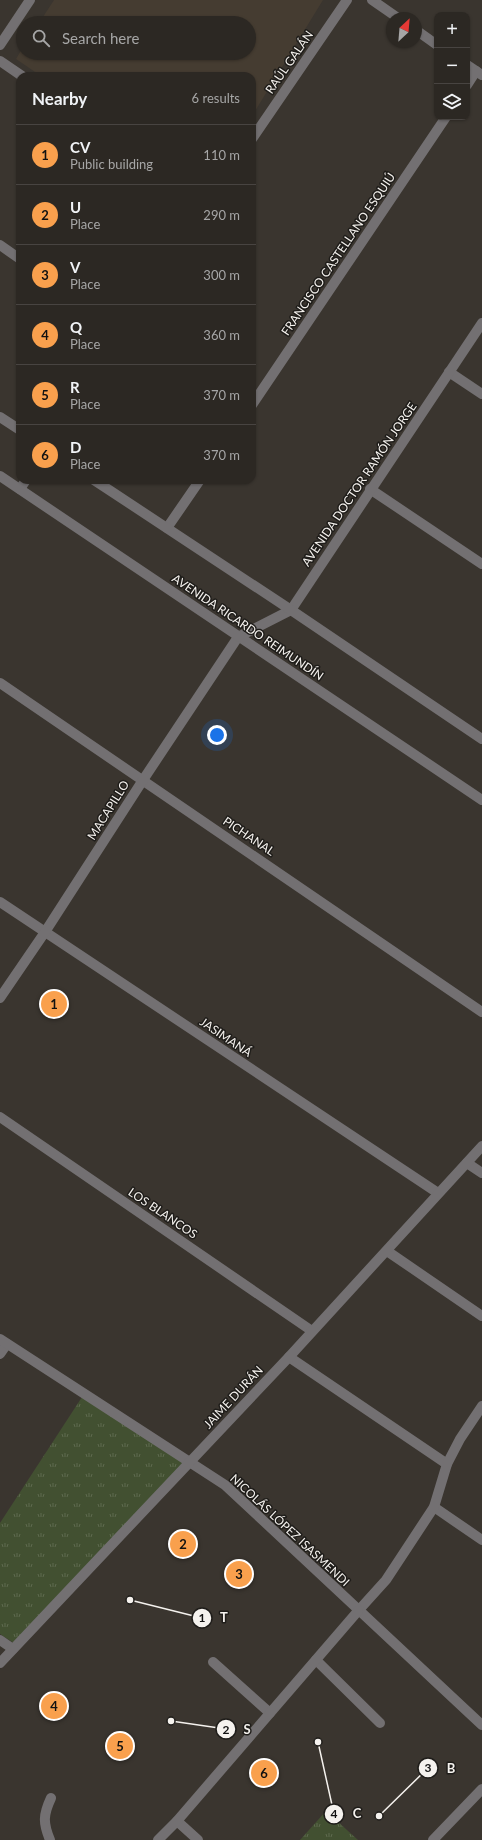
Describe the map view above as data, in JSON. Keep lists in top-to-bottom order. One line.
{"streets":{"street":["RAÚL GALÁN","FRANCISCO CASTELLANO ESQUIÚ","AVENIDA DOCTOR RAMÓN JORGE","AVENIDA RICARDO REIMUNDÍN","MACAPILLO","PICHANAL","JASIMANÁ","LOS BLANCOS","JAIME DURÁN","NICOLÁS LÓPEZ ISASMENDI"]},"crossings":[["AVENIDA DOCTOR RAMÓN JORGE","AVENIDA RICARDO REIMUNDÍN"],["AVENIDA DOCTOR RAMÓN JORGE","MACAPILLO"],["AVENIDA RICARDO REIMUNDÍN","MACAPILLO"],["MACAPILLO","PICHANAL"],["MACAPILLO","JASIMANÁ"],["JASIMANÁ","JAIME DURÁN"],["LOS BLANCOS","JAIME DURÁN"],["JAIME DURÁN","NICOLÁS LÓPEZ ISASMENDI"]],"places":["T","S","C","B"],"north":"top right","page":{"map_buttons":["+","−"],"search":"Search here","heading":["Nearby","6 results"],"list":[{"mark":"1","name":"CV","note":"Public building","value":"110 m"},{"mark":"2","name":"U","note":"Place","value":"290 m"},{"mark":"3","name":"V","note":"Place","value":"300 m"},{"mark":"4","name":"Q","note":"Place","value":"360 m"},{"mark":"5","name":"R","note":"Place","value":"370 m"},{"mark":"6","name":"D","note":"Place","value":"370 m"}],"pins":["1","2","3","4","5","6"]}}
